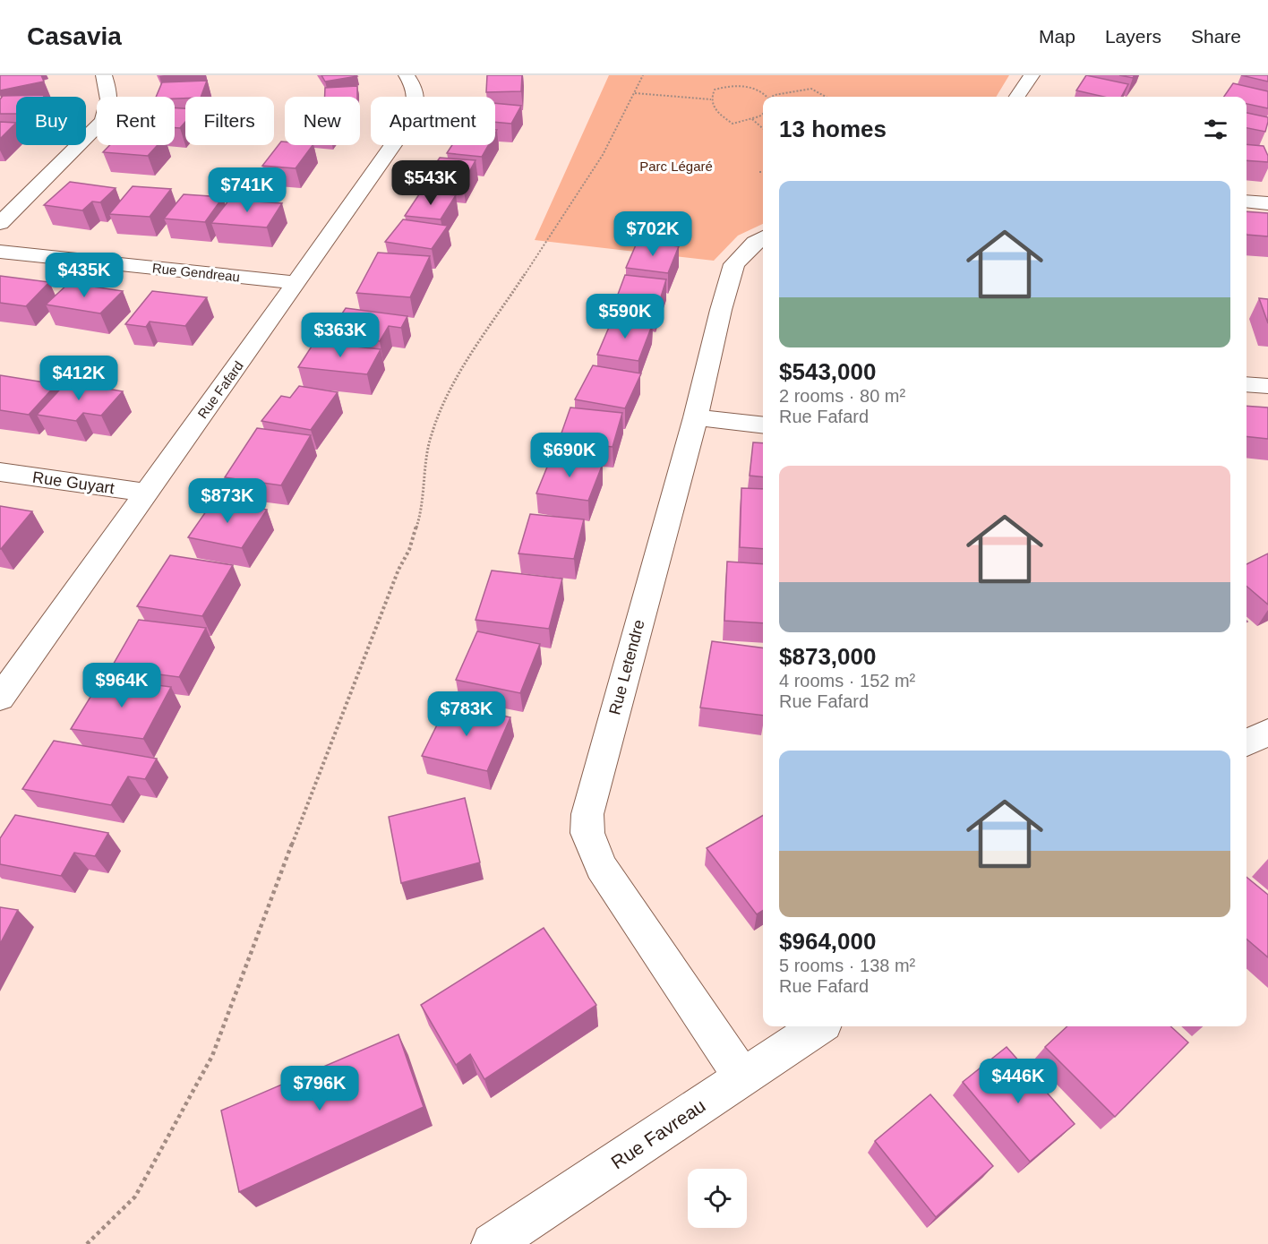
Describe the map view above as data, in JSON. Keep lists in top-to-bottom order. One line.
{"streets":{"street":["Rue Gendreau","Rue Fafard","Rue Guyart","Rue Letendre","Rue Favreau"]},"crossings":[["Rue Gendreau","Rue Fafard"],["Rue Fafard","Rue Guyart"],["Rue Letendre","Rue Favreau"]],"parks":["Parc Légaré"],"page":{"header":"Casavia","nav":["Map","Layers","Share"],"chip":["Buy","Rent","Filters","New","Apartment"],"heading":"13 homes","price":["$543K","$741K","$702K","$435K","$590K","$363K","$412K","$690K","$873K","$964K","$783K","$446K","$796K"],"list":[{"name":"$543,000","note":"2 rooms · 80 m² · Rue Fafard"},{"name":"$873,000","note":"4 rooms · 152 m² · Rue Fafard"},{"name":"$964,000","note":"5 rooms · 138 m² · Rue Fafard"}]}}
